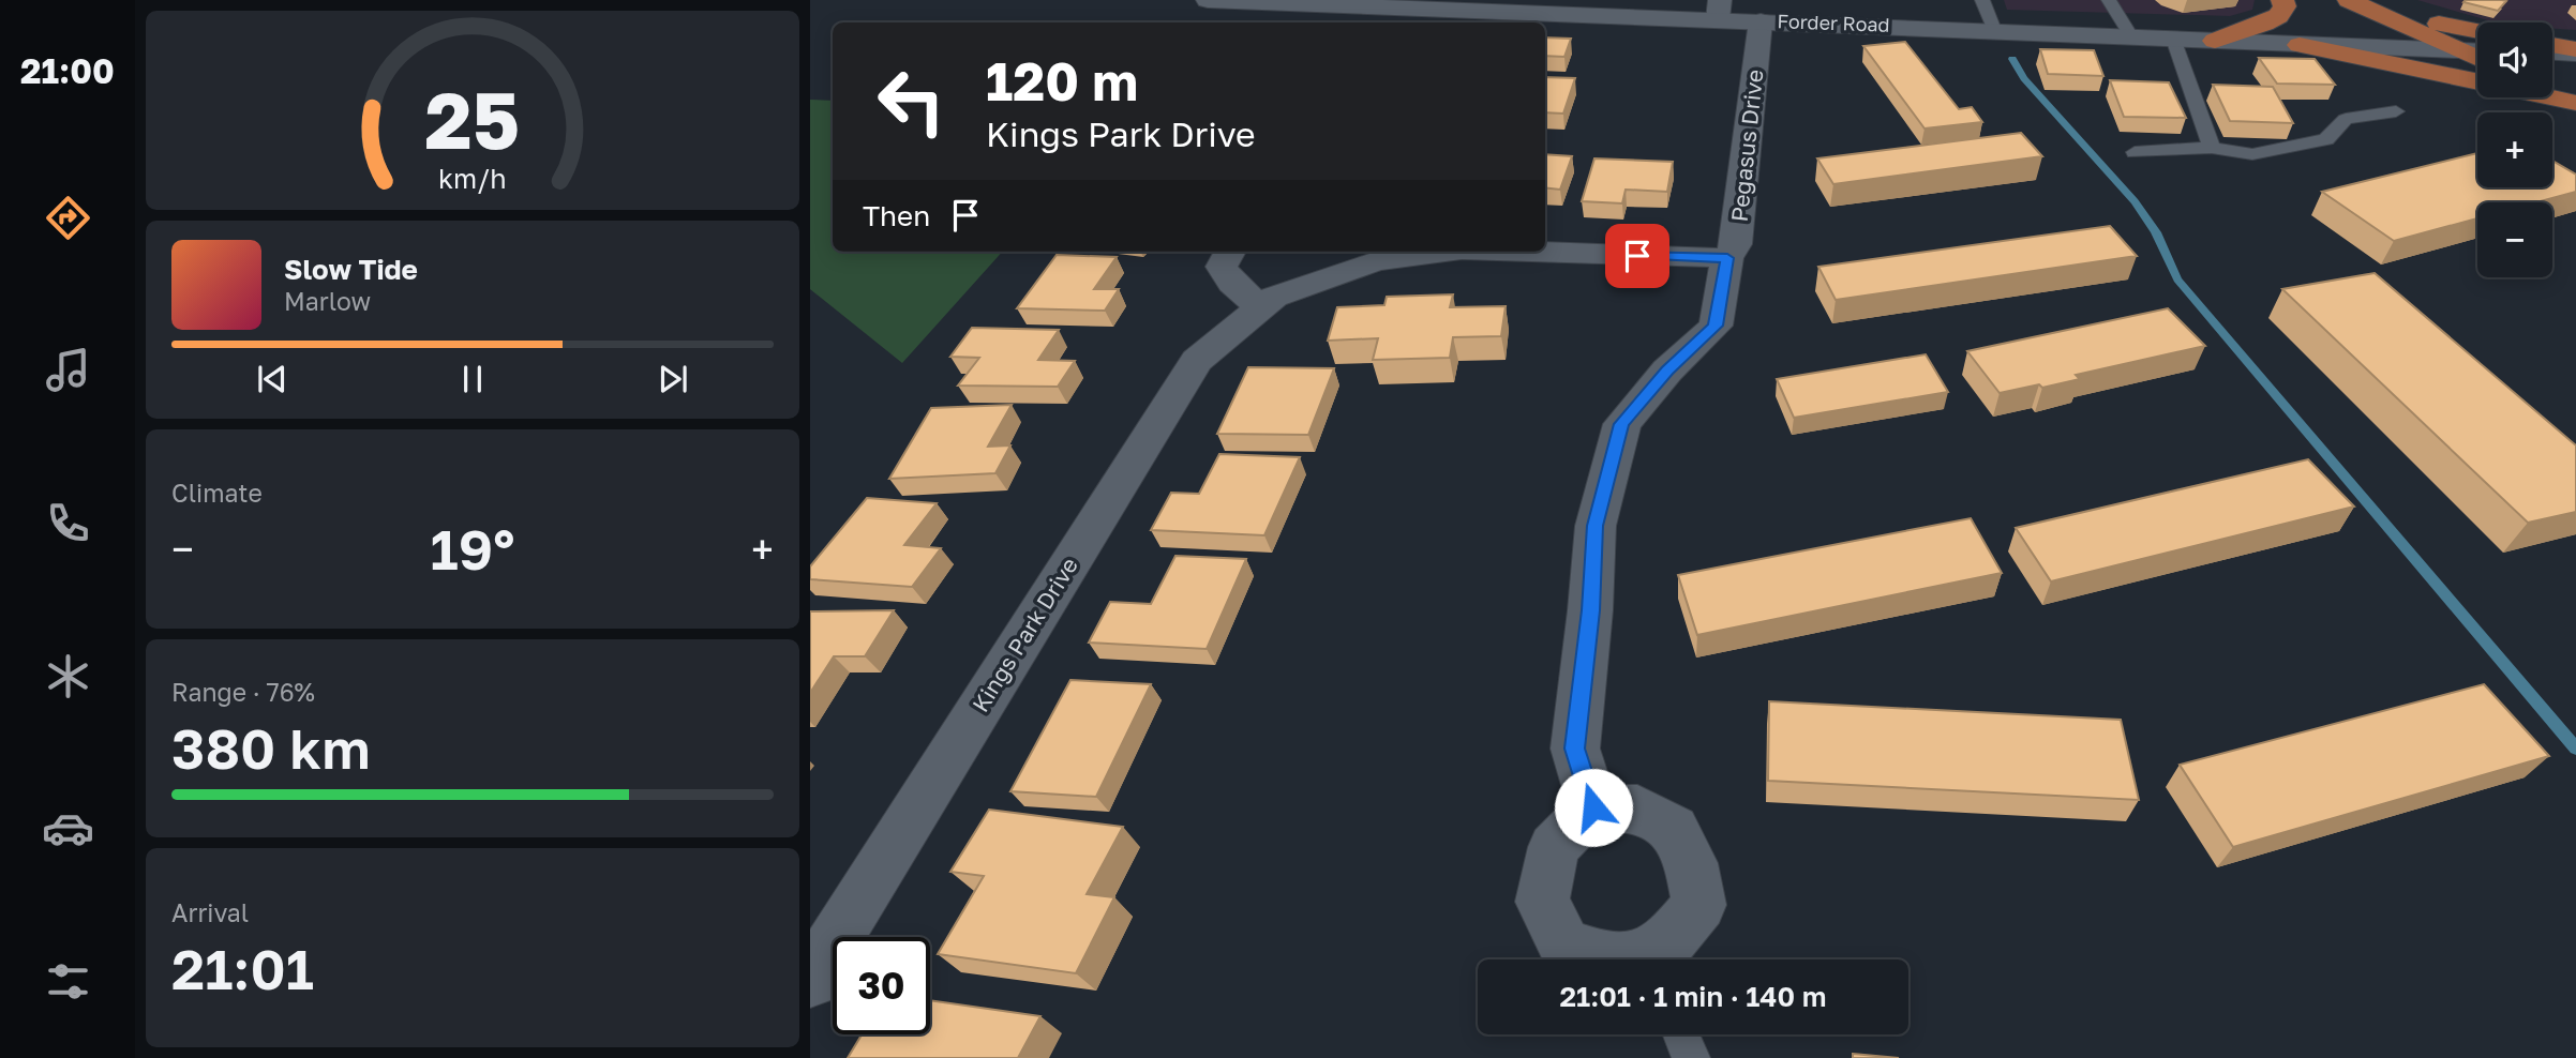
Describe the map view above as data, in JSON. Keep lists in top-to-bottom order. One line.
{"streets":{"street":["Forder Road","Pegasus Drive","Kings Park Drive"]},"crossings":[["Forder Road","Pegasus Drive"],["Pegasus Drive","Kings Park Drive"]],"page":{"tabs":"21:00","map_buttons":["+","−"],"turn":["120 m","Kings Park Drive"],"then":"Then","song":["Slow Tide","Marlow"],"tile":["Climate",["Range · 76%","380 km"],["Arrival","21:01"]],"heat":["−","19°","+"],"limit":"30","trip":"21:01 · 1 min · 140 m","gauge":["25","km/h"]}}
